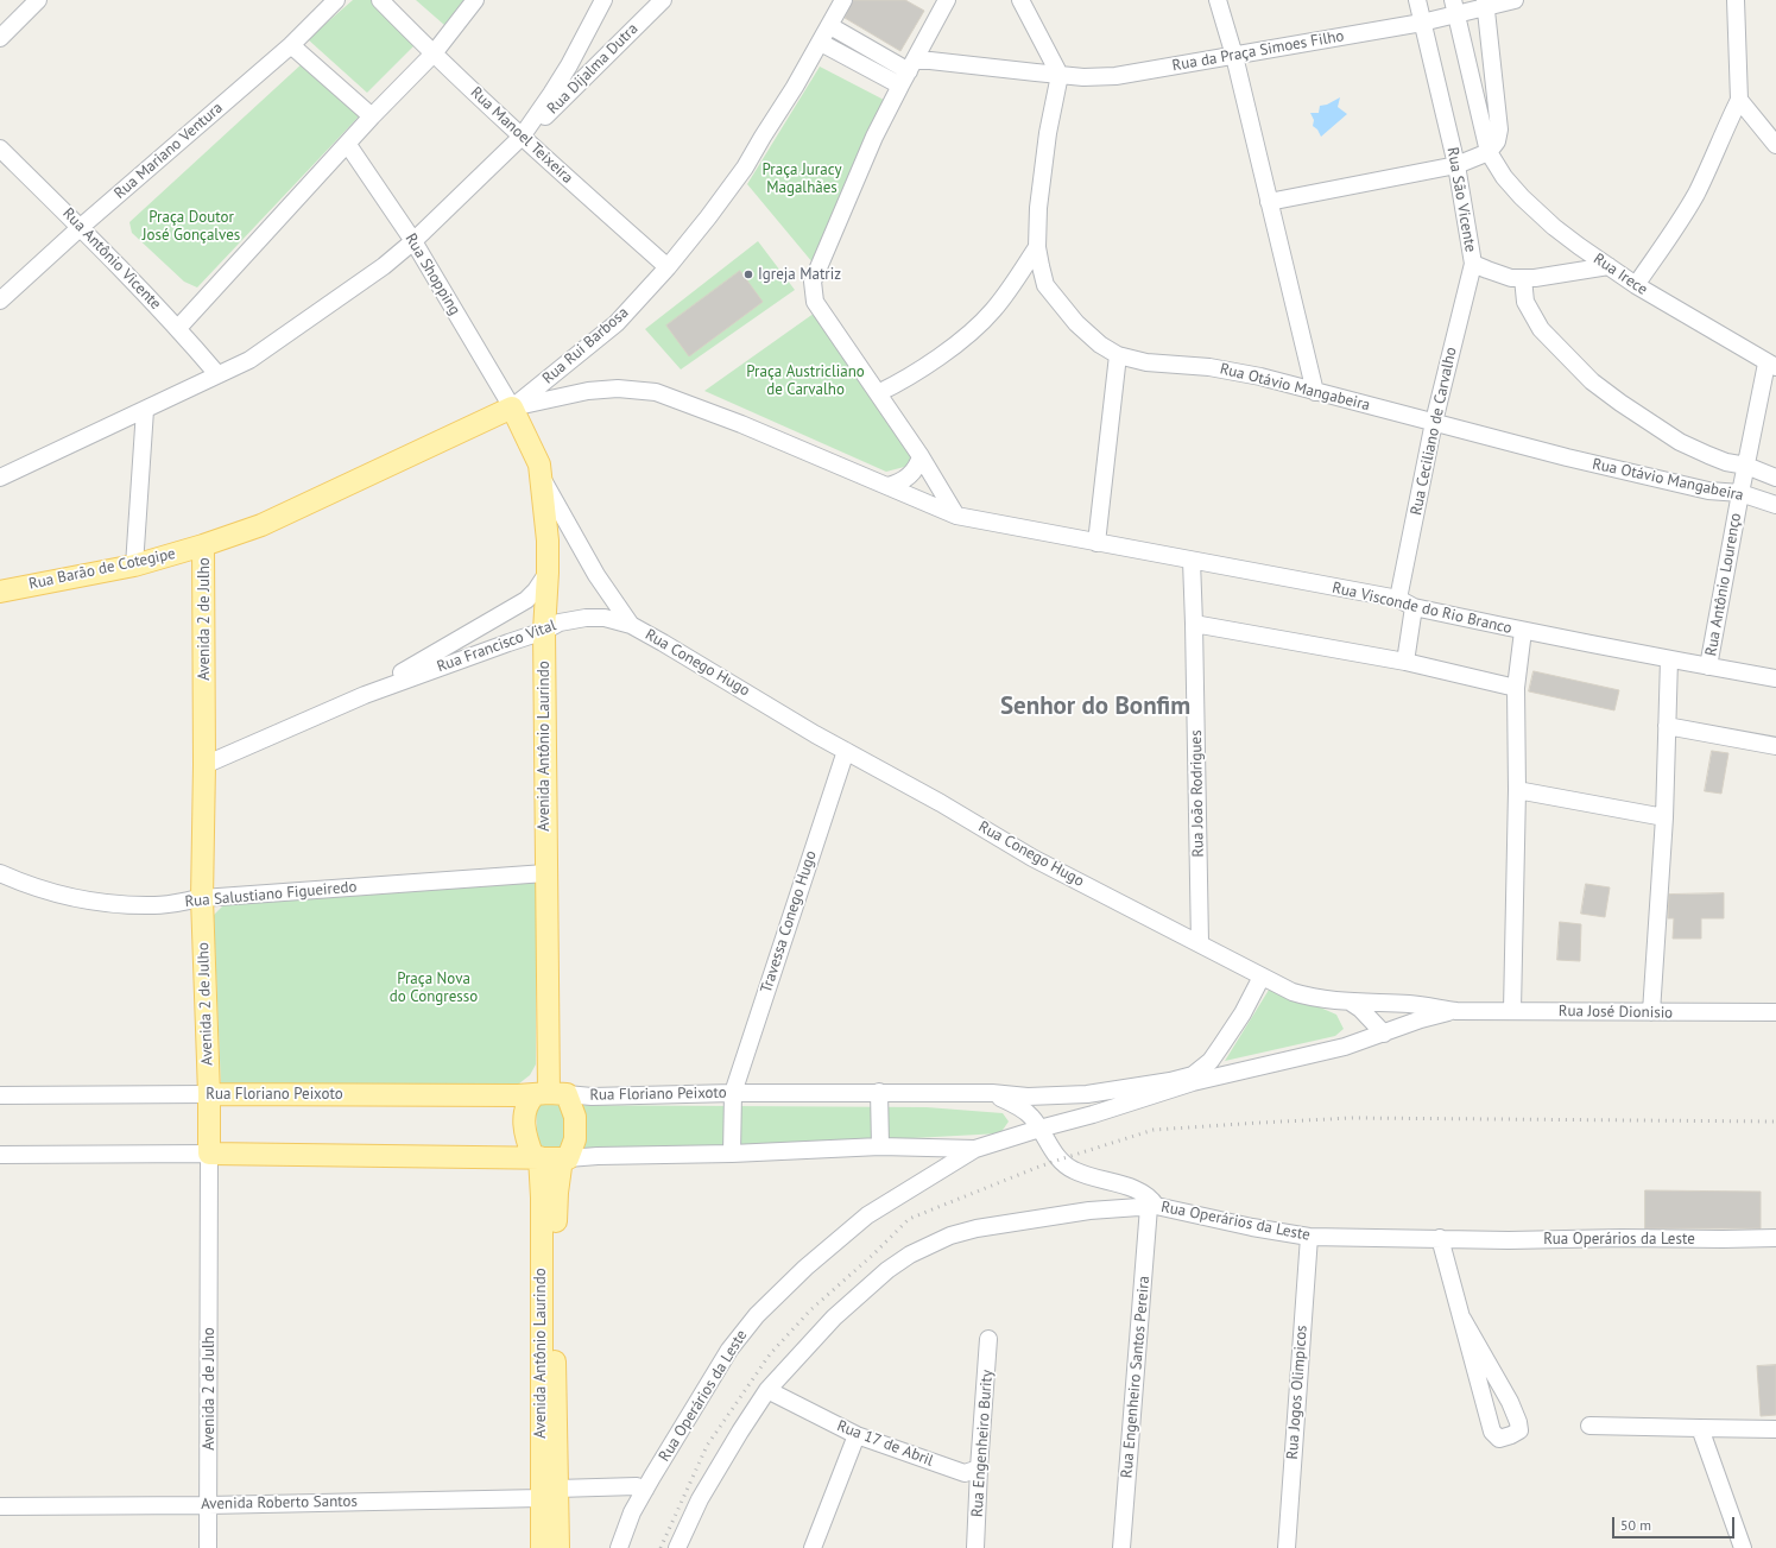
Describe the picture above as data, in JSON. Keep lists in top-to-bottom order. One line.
{"streets":{"main road":["Rua Rui Barbosa","Rua Barão de Cotegipe","Avenida 2 de Julho","Avenida Antônio Laurindo","Rua Floriano Peixoto"],"street":["Rua da Praça Simoes Filho","Rua Dijalma Dutra","Rua Manoel Teixeira","Rua Mariano Ventura","Rua São Vicente","Rua Antônio Vicente","Rua Shopping","Rua Irece","Rua Otávio Mangabeira","Rua Ceciliano de Carvalho","Rua Antônio Lourenço","Rua Visconde do Rio Branco","Rua Francisco Vital","Rua Conego Hugo","Rua João Rodrigues","Rua Salustiano Figueiredo","Travessa Conego Hugo","Rua José Dionisio","Rua Operários da Leste","Rua Engenheiro Santos Pereira","Rua Jogos Olimpicos","Rua 17 de Abril","Rua Engenheiro Burity","Avenida Roberto Santos"]},"crossings":[["Rua da Praça Simoes Filho","Rua São Vicente"],["Rua da Praça Simoes Filho","Rua Otávio Mangabeira"],["Rua Dijalma Dutra","Rua Manoel Teixeira"],["Rua Manoel Teixeira","Rua Rui Barbosa"],["Rua Mariano Ventura","Rua Antônio Vicente"],["Rua São Vicente","Rua Irece"],["Rua São Vicente","Rua Otávio Mangabeira"],["Rua São Vicente","Rua Ceciliano de Carvalho"],["Rua Shopping","Rua Rui Barbosa"],["Rua Shopping","Rua Visconde do Rio Branco"],["Rua Shopping","Avenida Antônio Laurindo"],["Rua Irece","Rua Antônio Lourenço"],["Rua Rui Barbosa","Rua Barão de Cotegipe"],["Rua Rui Barbosa","Rua Visconde do Rio Branco"],["Rua Rui Barbosa","Avenida 2 de Julho"],["Rua Rui Barbosa","Avenida Antônio Laurindo"],["Rua Otávio Mangabeira","Rua Ceciliano de Carvalho"],["Rua Otávio Mangabeira","Rua Antônio Lourenço"],["Rua Ceciliano de Carvalho","Rua Visconde do Rio Branco"],["Rua Barão de Cotegipe","Avenida 2 de Julho"],["Rua Antônio Lourenço","Rua Visconde do Rio Branco"],["Rua Visconde do Rio Branco","Avenida Antônio Laurindo"],["Rua Visconde do Rio Branco","Rua João Rodrigues"],["Avenida 2 de Julho","Rua Francisco Vital"],["Avenida 2 de Julho","Rua Salustiano Figueiredo"],["Avenida 2 de Julho","Rua Floriano Peixoto"],["Avenida 2 de Julho","Avenida Roberto Santos"],["Rua Francisco Vital","Rua Conego Hugo"],["Rua Francisco Vital","Avenida Antônio Laurindo"],["Rua Conego Hugo","Rua João Rodrigues"],["Rua Conego Hugo","Travessa Conego Hugo"],["Rua Conego Hugo","Rua José Dionisio"],["Rua Conego Hugo","Rua Floriano Peixoto"],["Avenida Antônio Laurindo","Rua Salustiano Figueiredo"],["Avenida Antônio Laurindo","Rua Floriano Peixoto"],["Avenida Antônio Laurindo","Avenida Roberto Santos"],["Travessa Conego Hugo","Rua Floriano Peixoto"],["Rua Operários da Leste","Rua Engenheiro Santos Pereira"],["Rua Operários da Leste","Rua Jogos Olimpicos"],["Rua Operários da Leste","Rua 17 de Abril"],["Rua Operários da Leste","Avenida Roberto Santos"],["Rua 17 de Abril","Rua Engenheiro Burity"]],"districts":["Senhor do Bonfim"],"parks":["Praça Juracy Magalhães","Praça Doutor José Gonçalves","Praça Austricliano de Carvalho","Praça Nova do Congresso"],"places":["Igreja Matriz"],"scale_bar":"50 m"}
